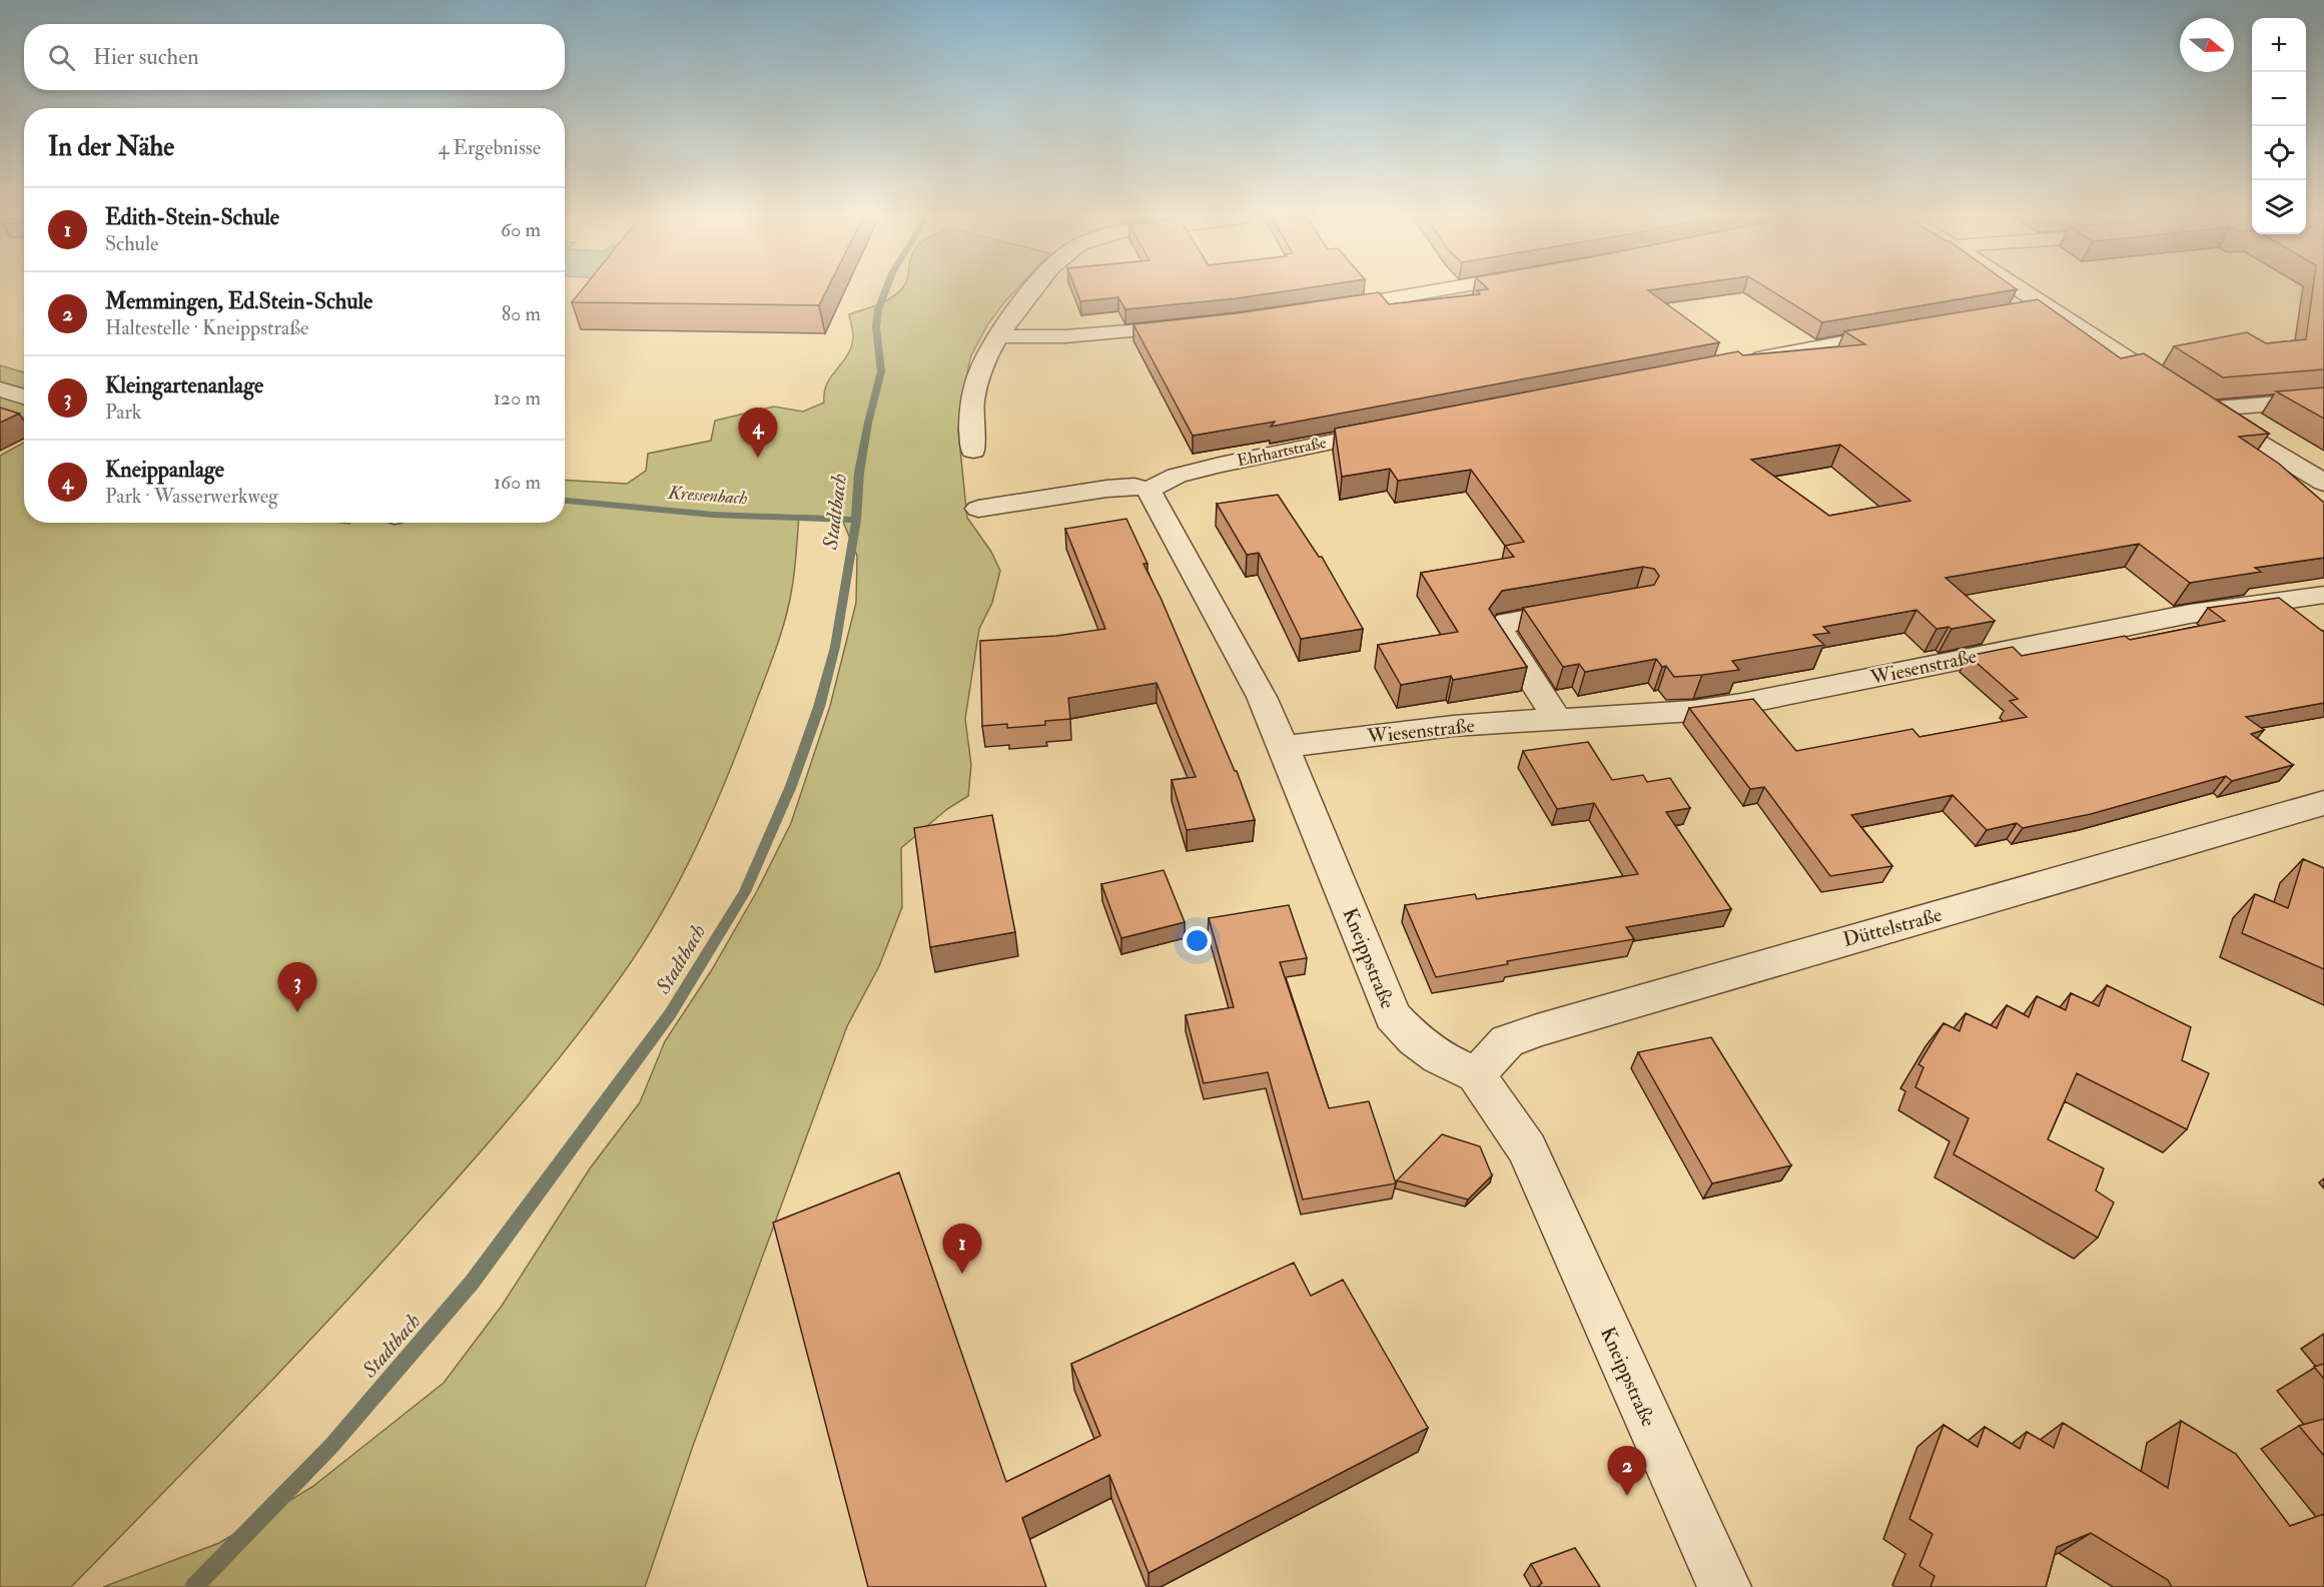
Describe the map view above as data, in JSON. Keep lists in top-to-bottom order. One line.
{"streets":{"street":["Ehrhartstraße","Wiesenstraße","Düttelstraße","Kneippstraße"]},"crossings":[["Ehrhartstraße","Kneippstraße"],["Wiesenstraße","Kneippstraße"],["Düttelstraße","Kneippstraße"]],"water":["Kressenbach","Stadtbach"],"north":"right","page":{"map_buttons":["+","−"],"search":"Hier suchen","heading":["In der Nähe","4 Ergebnisse"],"list":[{"mark":"1","name":"Edith-Stein-Schule","note":"Schule","value":"60 m"},{"mark":"2","name":"Memmingen, Ed.Stein-Schule","note":"Haltestelle · Kneippstraße","value":"80 m"},{"mark":"3","name":"Kleingartenanlage","note":"Park","value":"120 m"},{"mark":"4","name":"Kneippanlage","note":"Park · Wasserwerkweg","value":"160 m"}],"pins":["4","3","1","2"]}}
